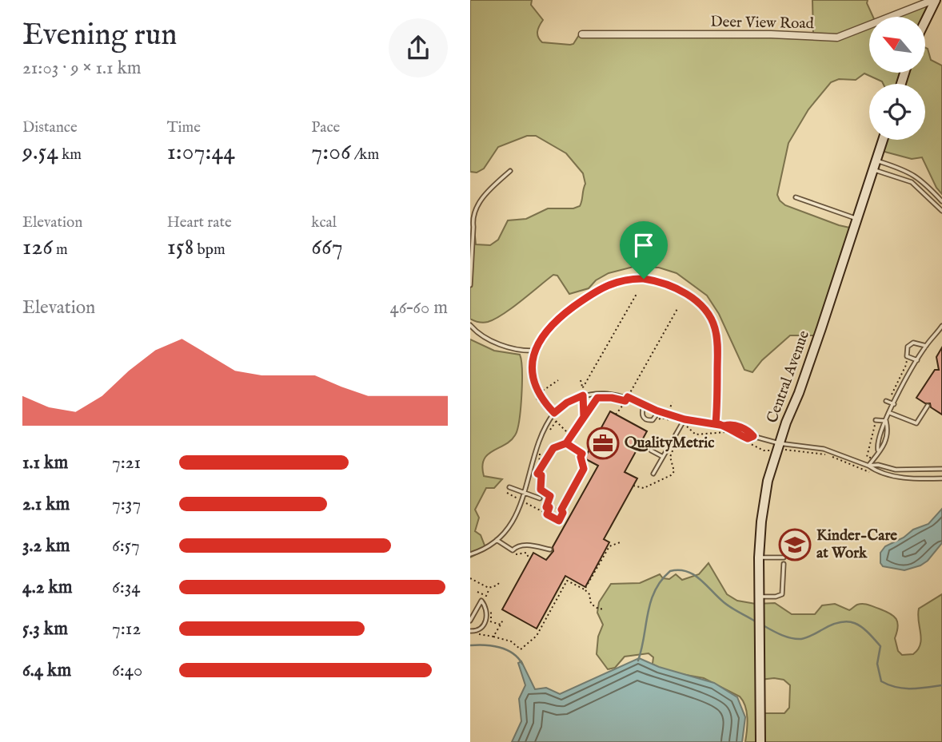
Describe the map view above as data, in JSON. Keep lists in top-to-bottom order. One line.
{"streets":{"main road":["Central Avenue"],"street":["Deer View Road"]},"places":{"office":["QualityMetric"],"school or university":["Kinder-Care at Work"]},"north":"top left","page":{"heading":["Evening run","21:03 · 9 × 1.1 km"],"stats":[["Distance","9.54 km"],["Time","1:07:44"],["Pace","7:06 /km"],["Elevation","126 m"],["Heart rate","158 bpm"],["kcal","667"]],"chart":["Elevation","46–60 m"],"list":[{"name":"1.1 km","note":"7:21"},{"name":"2.1 km","note":"7:37"},{"name":"3.2 km","note":"6:57"},{"name":"4.2 km","note":"6:34"},{"name":"5.3 km","note":"7:12"},{"name":"6.4 km","note":"6:40"}]}}
